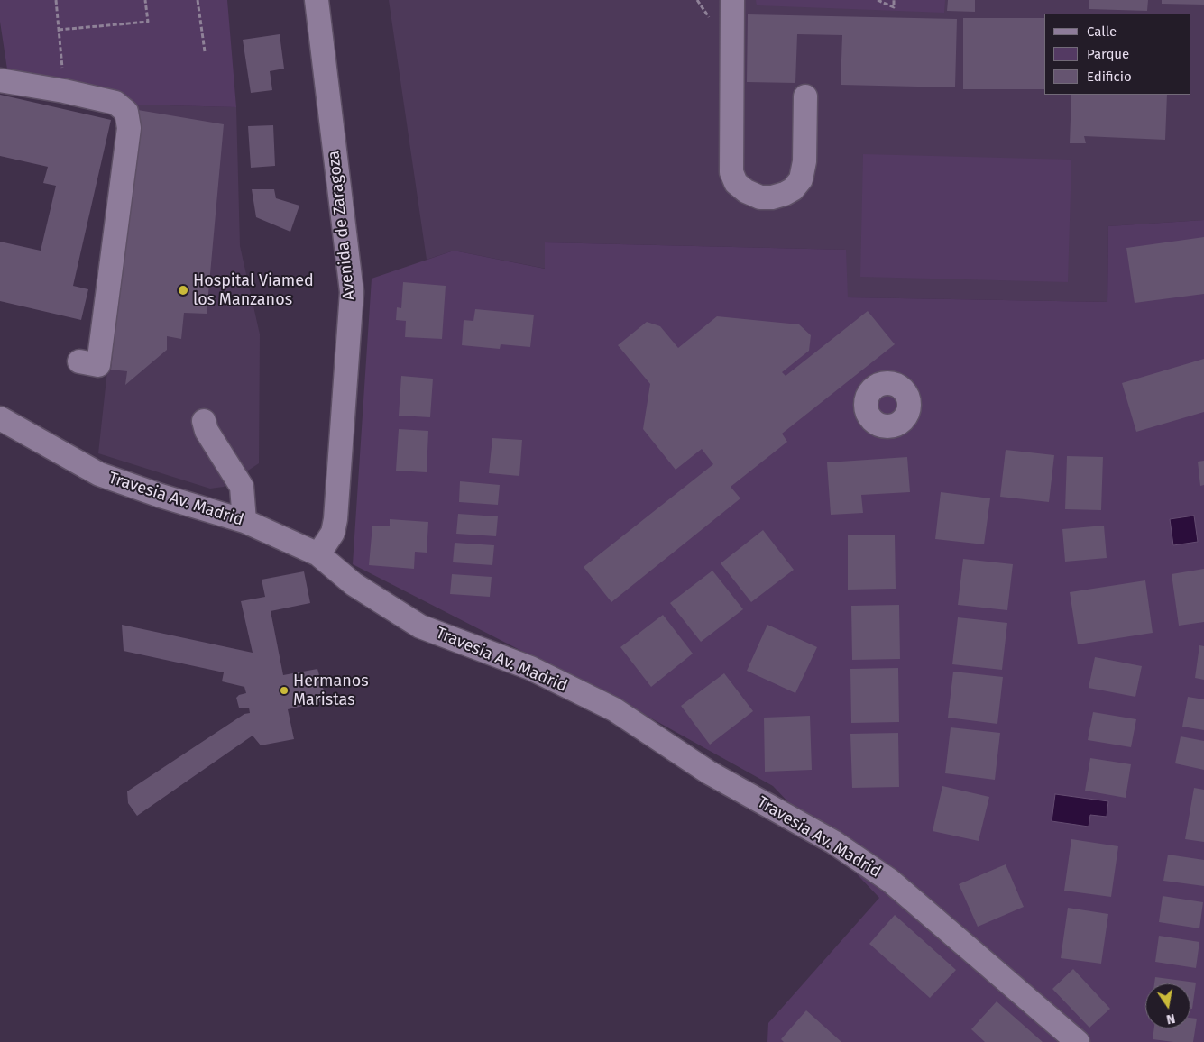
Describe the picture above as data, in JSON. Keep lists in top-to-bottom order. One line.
{"streets":{"street":["Avenida de Zaragoza","Travesia Av. Madrid"]},"crossings":[["Avenida de Zaragoza","Travesia Av. Madrid"]],"places":["Hospital Viamed los Manzanos","Hermanos Maristas"],"legend":["Calle","Parque","Edificio"],"north":"bottom"}
